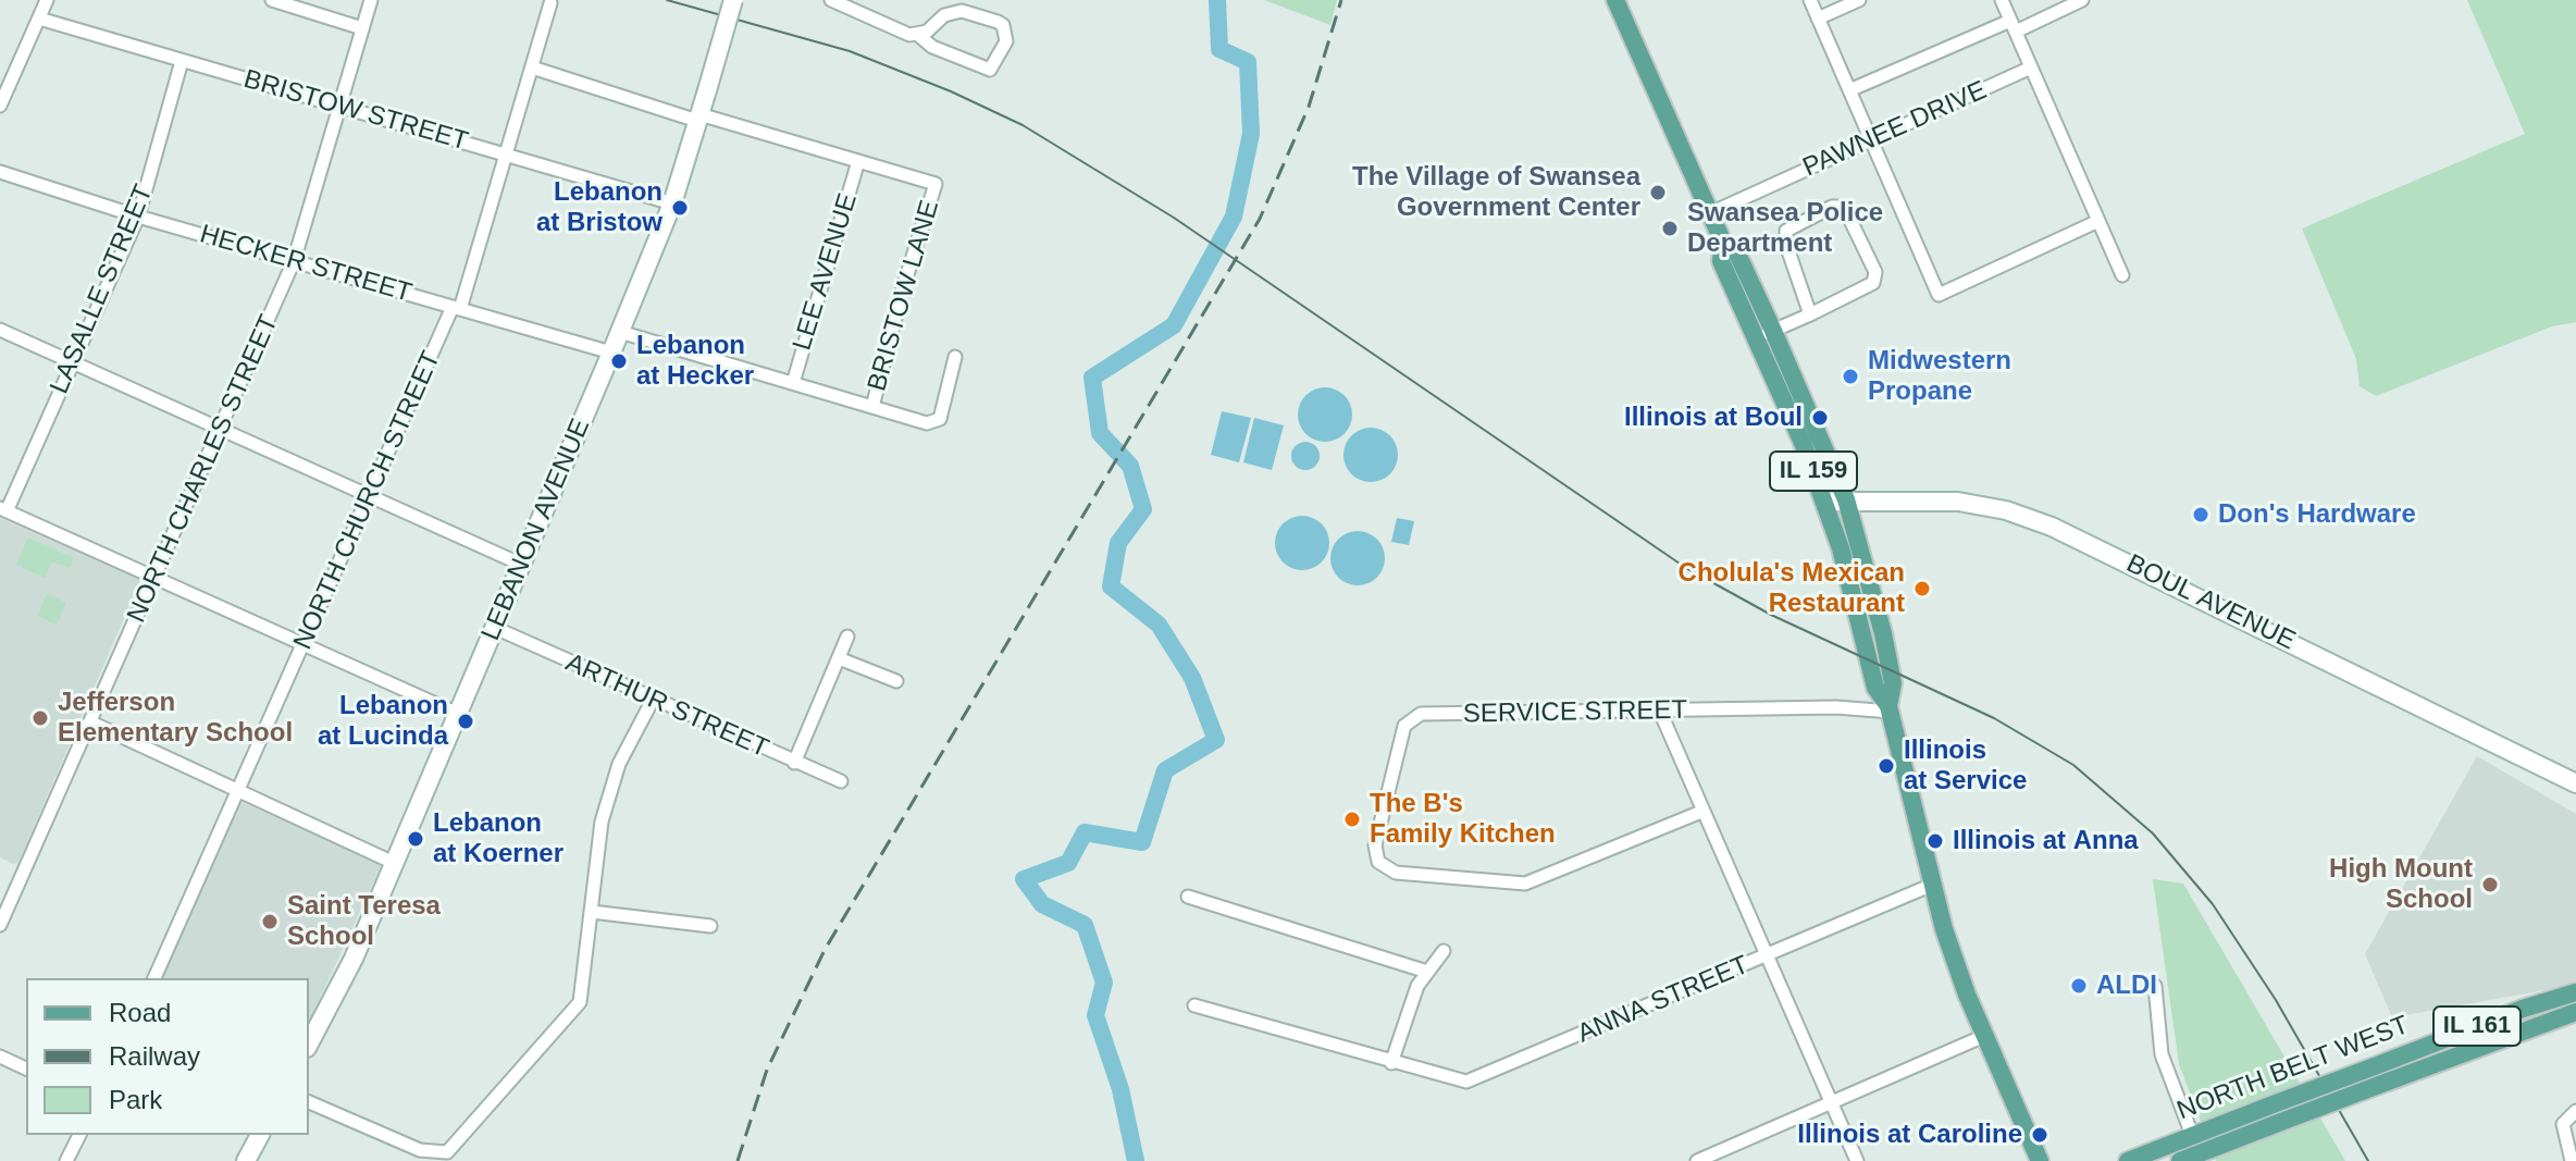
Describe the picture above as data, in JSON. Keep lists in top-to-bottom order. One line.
{"streets":{"main road":["IL 159","LEBANON AVENUE","BOUL AVENUE","IL 161","NORTH BELT WEST"],"street":["BRISTOW STREET","PAWNEE DRIVE","HECKER STREET","LEE AVENUE","LASALLE STREET","BRISTOW LANE","NORTH CHARLES STREET","NORTH CHURCH STREET","ARTHUR STREET","SERVICE STREET","ANNA STREET"]},"crossings":[["BRISTOW STREET","LASALLE STREET"],["BRISTOW STREET","NORTH CHARLES STREET"],["BRISTOW STREET","NORTH CHURCH STREET"],["BRISTOW STREET","LEBANON AVENUE"],["PAWNEE DRIVE","IL 159"],["HECKER STREET","LASALLE STREET"],["HECKER STREET","NORTH CHARLES STREET"],["HECKER STREET","NORTH CHURCH STREET"],["HECKER STREET","LEBANON AVENUE"],["LEE AVENUE","BRISTOW LANE"],["IL 159","BOUL AVENUE"],["IL 159","SERVICE STREET"],["IL 159","ANNA STREET"],["LEBANON AVENUE","ARTHUR STREET"]],"places":["The Village of Swansea Government Center","Lebanon at Bristow","Swansea Police Department","Lebanon at Hecker","Midwestern Propane","Illinois at Boul","Don's Hardware","Cholula's Mexican Restaurant","Jefferson Elementary School","Lebanon at Lucinda","Illinois at Service","The B's Family Kitchen","Lebanon at Koerner","Illinois at Anna","High Mount School","Saint Teresa School","ALDI","Illinois at Caroline"],"legend":["Road","Railway","Park"]}
